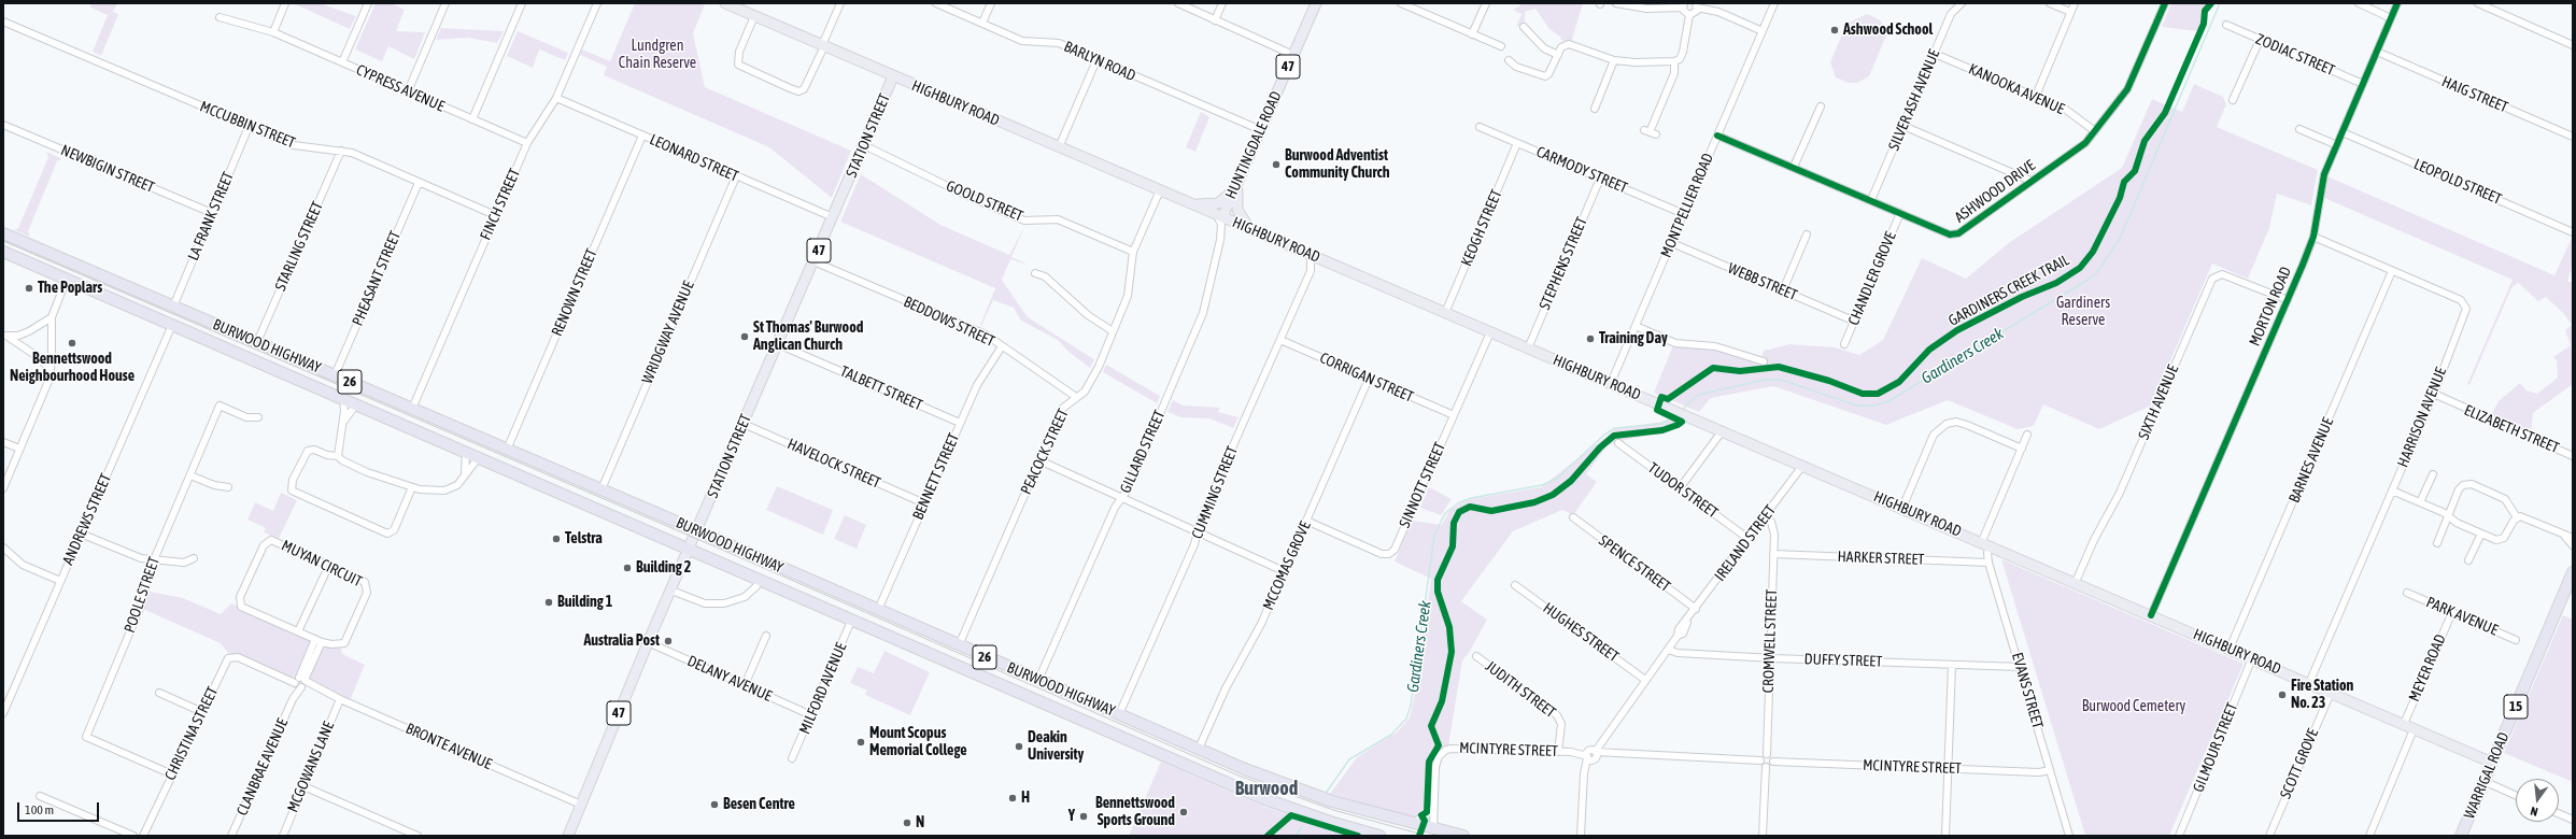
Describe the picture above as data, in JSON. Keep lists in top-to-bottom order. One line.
{"streets":{"highway":["BURWOOD HIGHWAY","26","15","WARRIGAL ROAD"],"main road":["47","HIGHBURY ROAD","STATION STREET","HUNTINGDALE ROAD"],"street":["ZODIAC STREET","BARLYN ROAD","CYPRESS AVENUE","KANOOKA AVENUE","HAIG STREET","SILVER ASH AVENUE","MCCUBBIN STREET","LEONARD STREET","NEWBIGIN STREET","CARMODY STREET","LEOPOLD STREET","ASHWOOD DRIVE","GOOLD STREET","FINCH STREET","MONTPELLIER ROAD","LA FRANK STREET","KEOGH STREET","STARLING STREET","STEPHENS STREET","PHEASANT STREET","CHANDLER GROVE","WEBB STREET","RENOWN STREET","MORTON ROAD","BEDDOWS STREET","WRIDGWAY AVENUE","CORRIGAN STREET","TALBETT STREET","SIXTH AVENUE","HARRISON AVENUE","ELIZABETH STREET","PEACOCK STREET","GILLARD STREET","BARNES AVENUE","HAVELOCK STREET","BENNETT STREET","SINNOTT STREET","TUDOR STREET","CUMMING STREET","ANDREWS STREET","IRELAND STREET","HARKER STREET","MUYAN CIRCUIT","SPENCE STREET","MCCOMAS GROVE","POOLE STREET","PARK AVENUE","HUGHES STREET","CROMWELL STREET","DUFFY STREET","MEYER ROAD","DELANY AVENUE","MILFORD AVENUE","JUDITH STREET","EVANS STREET","CHRISTINA STREET","BRONTE AVENUE","GILMOUR STREET","MCINTYRE STREET","SCOTT GROVE","CLANBRAE AVENUE","MCGOWANS LANE"],"cycle path":["GARDINERS CREEK TRAIL"]},"crossings":[["ZODIAC STREET","MORTON ROAD"],["BARLYN ROAD","HUNTINGDALE ROAD"],["47","HIGHBURY ROAD"],["47","HUNTINGDALE ROAD"],["CYPRESS AVENUE","FINCH STREET"],["KANOOKA AVENUE","SILVER ASH AVENUE"],["KANOOKA AVENUE","ASHWOOD DRIVE"],["HAIG STREET","MORTON ROAD"],["SILVER ASH AVENUE","ASHWOOD DRIVE"],["HIGHBURY ROAD","STATION STREET"],["HIGHBURY ROAD","HUNTINGDALE ROAD"],["HIGHBURY ROAD","MONTPELLIER ROAD"],["HIGHBURY ROAD","KEOGH STREET"],["HIGHBURY ROAD","STEPHENS STREET"],["HIGHBURY ROAD","MORTON ROAD"],["HIGHBURY ROAD","SIXTH AVENUE"],["HIGHBURY ROAD","HARRISON AVENUE"],["HIGHBURY ROAD","PEACOCK STREET"],["HIGHBURY ROAD","GILLARD STREET"],["HIGHBURY ROAD","BARNES AVENUE"],["HIGHBURY ROAD","SINNOTT STREET"],["HIGHBURY ROAD","IRELAND STREET"],["HIGHBURY ROAD","MEYER ROAD"],["HIGHBURY ROAD","EVANS STREET"],["HIGHBURY ROAD","GILMOUR STREET"],["HIGHBURY ROAD","SCOTT GROVE"],["HIGHBURY ROAD","WARRIGAL ROAD"],["MCCUBBIN STREET","FINCH STREET"],["MCCUBBIN STREET","LA FRANK STREET"],["MCCUBBIN STREET","STARLING STREET"],["MCCUBBIN STREET","PHEASANT STREET"],["STATION STREET","LEONARD STREET"],["STATION STREET","GOOLD STREET"],["STATION STREET","BEDDOWS STREET"],["STATION STREET","BURWOOD HIGHWAY"],["STATION STREET","TALBETT STREET"],["STATION STREET","HAVELOCK STREET"],["STATION STREET","DELANY AVENUE"],["STATION STREET","BRONTE AVENUE"],["HUNTINGDALE ROAD","GILLARD STREET"],["LEONARD STREET","FINCH STREET"],["LEONARD STREET","RENOWN STREET"],["LEONARD STREET","WRIDGWAY AVENUE"],["NEWBIGIN STREET","LA FRANK STREET"],["CARMODY STREET","MONTPELLIER ROAD"],["CARMODY STREET","KEOGH STREET"],["CARMODY STREET","STEPHENS STREET"],["LEOPOLD STREET","MORTON ROAD"],["ASHWOOD DRIVE","MONTPELLIER ROAD"],["ASHWOOD DRIVE","CHANDLER GROVE"],["GOOLD STREET","PEACOCK STREET"],["FINCH STREET","BURWOOD HIGHWAY"],["MONTPELLIER ROAD","WEBB STREET"],["LA FRANK STREET","BURWOOD HIGHWAY"],["STARLING STREET","BURWOOD HIGHWAY"],["PHEASANT STREET","BURWOOD HIGHWAY"],["CHANDLER GROVE","WEBB STREET"],["RENOWN STREET","BURWOOD HIGHWAY"],["MORTON ROAD","SIXTH AVENUE"],["MORTON ROAD","HARRISON AVENUE"],["BEDDOWS STREET","PEACOCK STREET"],["BEDDOWS STREET","BENNETT STREET"],["WRIDGWAY AVENUE","BURWOOD HIGHWAY"],["BURWOOD HIGHWAY","PEACOCK STREET"],["BURWOOD HIGHWAY","GILLARD STREET"],["BURWOOD HIGHWAY","BENNETT STREET"],["BURWOOD HIGHWAY","CUMMING STREET"],["BURWOOD HIGHWAY","ANDREWS STREET"],["BURWOOD HIGHWAY","MCCOMAS GROVE"],["BURWOOD HIGHWAY","MILFORD AVENUE"],["BURWOOD HIGHWAY","MCINTYRE STREET"],["CORRIGAN STREET","SINNOTT STREET"],["CORRIGAN STREET","CUMMING STREET"],["CORRIGAN STREET","MCCOMAS GROVE"],["TALBETT STREET","BENNETT STREET"],["HARRISON AVENUE","ELIZABETH STREET"],["HARRISON AVENUE","BARNES AVENUE"],["HAVELOCK STREET","BENNETT STREET"],["SINNOTT STREET","MCCOMAS GROVE"],["TUDOR STREET","IRELAND STREET"],["IRELAND STREET","SPENCE STREET"],["IRELAND STREET","HUGHES STREET"],["IRELAND STREET","CROMWELL STREET"],["IRELAND STREET","DUFFY STREET"],["IRELAND STREET","MCINTYRE STREET"],["HARKER STREET","CROMWELL STREET"],["HARKER STREET","EVANS STREET"],["POOLE STREET","CHRISTINA STREET"],["PARK AVENUE","MEYER ROAD"],["CROMWELL STREET","DUFFY STREET"],["CROMWELL STREET","MCINTYRE STREET"],["DUFFY STREET","EVANS STREET"],["DELANY AVENUE","MILFORD AVENUE"],["JUDITH STREET","MCINTYRE STREET"],["EVANS STREET","MCINTYRE STREET"],["CHRISTINA STREET","BRONTE AVENUE"],["BRONTE AVENUE","CLANBRAE AVENUE"],["BRONTE AVENUE","MCGOWANS LANE"]],"districts":["Burwood"],"water":["Gardiners Creek"],"parks":["Lundgren Chain Reserve","Gardiners Reserve","Burwood Cemetery"],"places":["Ashwood School","Burwood Adventist Community Church","The Poplars","St Thomas' Burwood Anglican Church","Training Day","Bennettswood Neighbourhood House","Telstra","Building 2","Building 1","Australia Post","Fire Station No. 23","Mount Scopus Memorial College","Deakin University","H","Besen Centre","Bennettswood Sports Ground","Y","N"],"scale_bar":"100 m","north":"bottom"}
